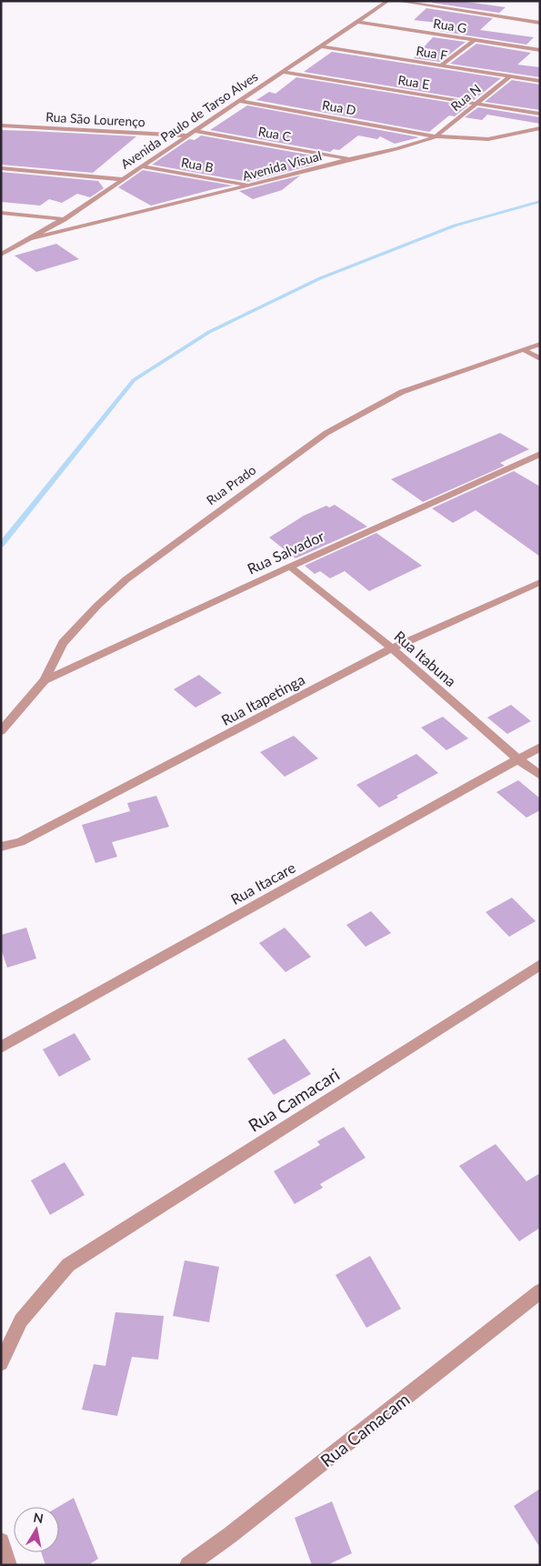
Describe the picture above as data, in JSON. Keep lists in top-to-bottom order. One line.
{"streets":{"street":["Rua G","Rua F","Rua E","Rua N","Rua D","Rua São Lourenço","Avenida Paulo de Tarso Alves","Rua C","Rua B","Avenida Visual","Rua Prado","Rua Salvador","Rua Itabuna","Rua Itapetinga","Rua Itacare","Rua Camacari","Rua Camacam"]},"crossings":[["Rua G","Avenida Paulo de Tarso Alves"],["Rua F","Rua N"],["Rua F","Avenida Paulo de Tarso Alves"],["Rua E","Rua N"],["Rua E","Avenida Paulo de Tarso Alves"],["Rua N","Rua D"],["Rua N","Avenida Visual"],["Rua D","Avenida Paulo de Tarso Alves"],["Rua D","Avenida Visual"],["Rua São Lourenço","Avenida Paulo de Tarso Alves"],["Avenida Paulo de Tarso Alves","Rua C"],["Avenida Paulo de Tarso Alves","Rua B"],["Avenida Paulo de Tarso Alves","Avenida Visual"],["Rua C","Avenida Visual"],["Rua B","Avenida Visual"],["Rua Prado","Rua Salvador"],["Rua Salvador","Rua Itabuna"],["Rua Itabuna","Rua Itapetinga"],["Rua Itabuna","Rua Itacare"]],"north":"top"}
